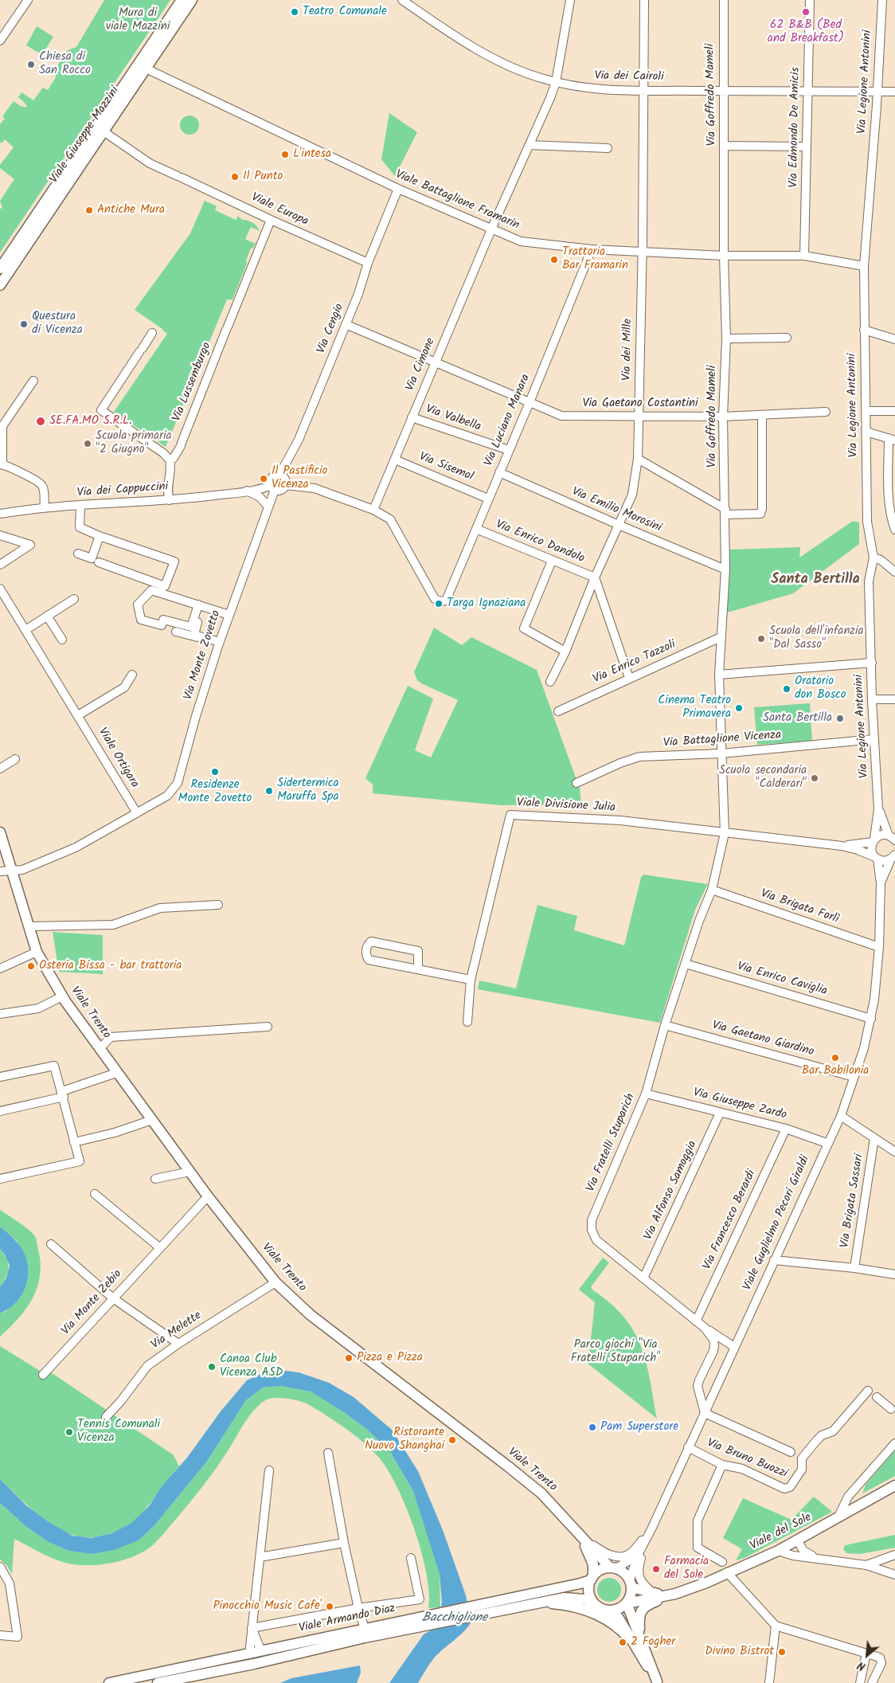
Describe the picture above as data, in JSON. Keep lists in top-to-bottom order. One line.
{"streets":{"main road":["Viale Giuseppe Mazzini","Viale Trento","Viale del Sole","Viale Armando Diaz"],"street":["Via dei Cairoli","Via Legione Antonini","Via Goffredo Mameli","Via Edmondo De Amicis","Viale Battaglione Framarin","Viale Europa","Via Cengio","Via dei Mille","Via Cimone","Via Lussemburgo","Via Gaetano Costantini","Via Valbella","Via Luciano Manara","Via Sisemol","Via dei Cappuccini","Via Emilio Morosini","Via Enrico Dandolo","Via Monte Zovetto","Via Enrico Tazzoli","Via Battaglione Vicenza","Viale Ortigara","Viale Divisione Julia","Via Brigata Forlì","Via Enrico Caviglia","Via Gaetano Giardino","Via Giuseppe Zardo","Via Fratelli Stuparich","Via Alfonso Samoggia","Via Brigata Sassari","Via Francesco Berardi","Viale Guglielmo Pecori Giraldi","Via Monte Zebio","Via Melette","Via Bruno Buozzi"]},"crossings":[["Via dei Cairoli","Via Legione Antonini"],["Via dei Cairoli","Via Goffredo Mameli"],["Via dei Cairoli","Via Edmondo De Amicis"],["Via dei Cairoli","Via dei Mille"],["Via dei Cairoli","Via Cimone"],["Via Legione Antonini","Viale Battaglione Framarin"],["Via Legione Antonini","Via Battaglione Vicenza"],["Via Legione Antonini","Viale Divisione Julia"],["Via Legione Antonini","Viale Guglielmo Pecori Giraldi"],["Via Goffredo Mameli","Viale Battaglione Framarin"],["Via Goffredo Mameli","Via Gaetano Costantini"],["Via Goffredo Mameli","Via Emilio Morosini"],["Via Goffredo Mameli","Via Enrico Tazzoli"],["Via Goffredo Mameli","Via Battaglione Vicenza"],["Via Goffredo Mameli","Viale Divisione Julia"],["Via Goffredo Mameli","Via Fratelli Stuparich"],["Via Edmondo De Amicis","Viale Battaglione Framarin"],["Viale Giuseppe Mazzini","Viale Battaglione Framarin"],["Viale Giuseppe Mazzini","Viale Europa"],["Viale Battaglione Framarin","Via Cengio"],["Viale Battaglione Framarin","Via dei Mille"],["Viale Battaglione Framarin","Via Cimone"],["Viale Battaglione Framarin","Via Luciano Manara"],["Viale Europa","Via Cengio"],["Viale Europa","Via Lussemburgo"],["Via Cengio","Via Gaetano Costantini"],["Via Cengio","Via dei Cappuccini"],["Via Cengio","Via Monte Zovetto"],["Via dei Mille","Via Gaetano Costantini"],["Via dei Mille","Via Emilio Morosini"],["Via dei Mille","Via Enrico Dandolo"],["Via Cimone","Via Gaetano Costantini"],["Via Cimone","Via Valbella"],["Via Cimone","Via Luciano Manara"],["Via Cimone","Via Sisemol"],["Via Gaetano Costantini","Via Luciano Manara"],["Via Valbella","Via Luciano Manara"],["Via Luciano Manara","Via Sisemol"],["Via Luciano Manara","Via Emilio Morosini"],["Via Luciano Manara","Via Enrico Dandolo"],["Via dei Cappuccini","Via Monte Zovetto"],["Via Monte Zovetto","Viale Ortigara"],["Via Monte Zovetto","Viale Trento"],["Viale Divisione Julia","Via Fratelli Stuparich"],["Viale Divisione Julia","Viale Guglielmo Pecori Giraldi"],["Via Brigata Forlì","Via Fratelli Stuparich"],["Via Brigata Forlì","Viale Guglielmo Pecori Giraldi"],["Via Enrico Caviglia","Via Fratelli Stuparich"],["Via Enrico Caviglia","Viale Guglielmo Pecori Giraldi"],["Viale Trento","Viale Guglielmo Pecori Giraldi"],["Viale Trento","Via Monte Zebio"],["Viale Trento","Via Melette"],["Viale Trento","Viale del Sole"],["Viale Trento","Viale Armando Diaz"],["Via Gaetano Giardino","Via Fratelli Stuparich"],["Via Gaetano Giardino","Viale Guglielmo Pecori Giraldi"],["Via Giuseppe Zardo","Via Fratelli Stuparich"],["Via Giuseppe Zardo","Via Alfonso Samoggia"],["Via Giuseppe Zardo","Via Francesco Berardi"],["Via Giuseppe Zardo","Viale Guglielmo Pecori Giraldi"],["Via Fratelli Stuparich","Via Alfonso Samoggia"],["Via Fratelli Stuparich","Via Francesco Berardi"],["Via Fratelli Stuparich","Viale Guglielmo Pecori Giraldi"],["Viale Guglielmo Pecori Giraldi","Via Bruno Buozzi"],["Viale Guglielmo Pecori Giraldi","Viale del Sole"],["Viale Guglielmo Pecori Giraldi","Viale Armando Diaz"],["Viale del Sole","Viale Armando Diaz"]],"districts":["Santa Bertilla"],"water":["Bacchiglione"],"parks":["Mura di viale Mazzini","Parco giochi \"Via Fratelli Stuparich\""],"places":["Teatro Comunale","62 B&B (Bed and Breakfast)","Chiesa di San Rocco","L'intesa","Il Punto","Antiche Mura","Trattoria Bar Framarin","Questura di Vicenza","SE.FA.MO S.R.L.","Scuola primaria \"2 Giugno\"","Il Pastificio Vicenza","Targa Ignaziana","Scuola dell'infanzia \"Dal Sasso\"","Oratorio don Bosco","Cinema Teatro Primavera","Santa Bertilla","Residenze Monte Zovetto","Scuola secondaria \"Calderari\"","Sidertermica Maruffa Spa","Osteria Bissa - bar trattoria","Bar Babilonia","Pizza e Pizza","Canoa Club Vicenza ASD","Pam Superstore","Tennis Comunali Vicenza","Ristorante Nuovo Shanghai","Farmacia del Sole","Pinocchio Music Cafe'","2 Fogher","Divino Bistrot"],"north":"bottom left"}
